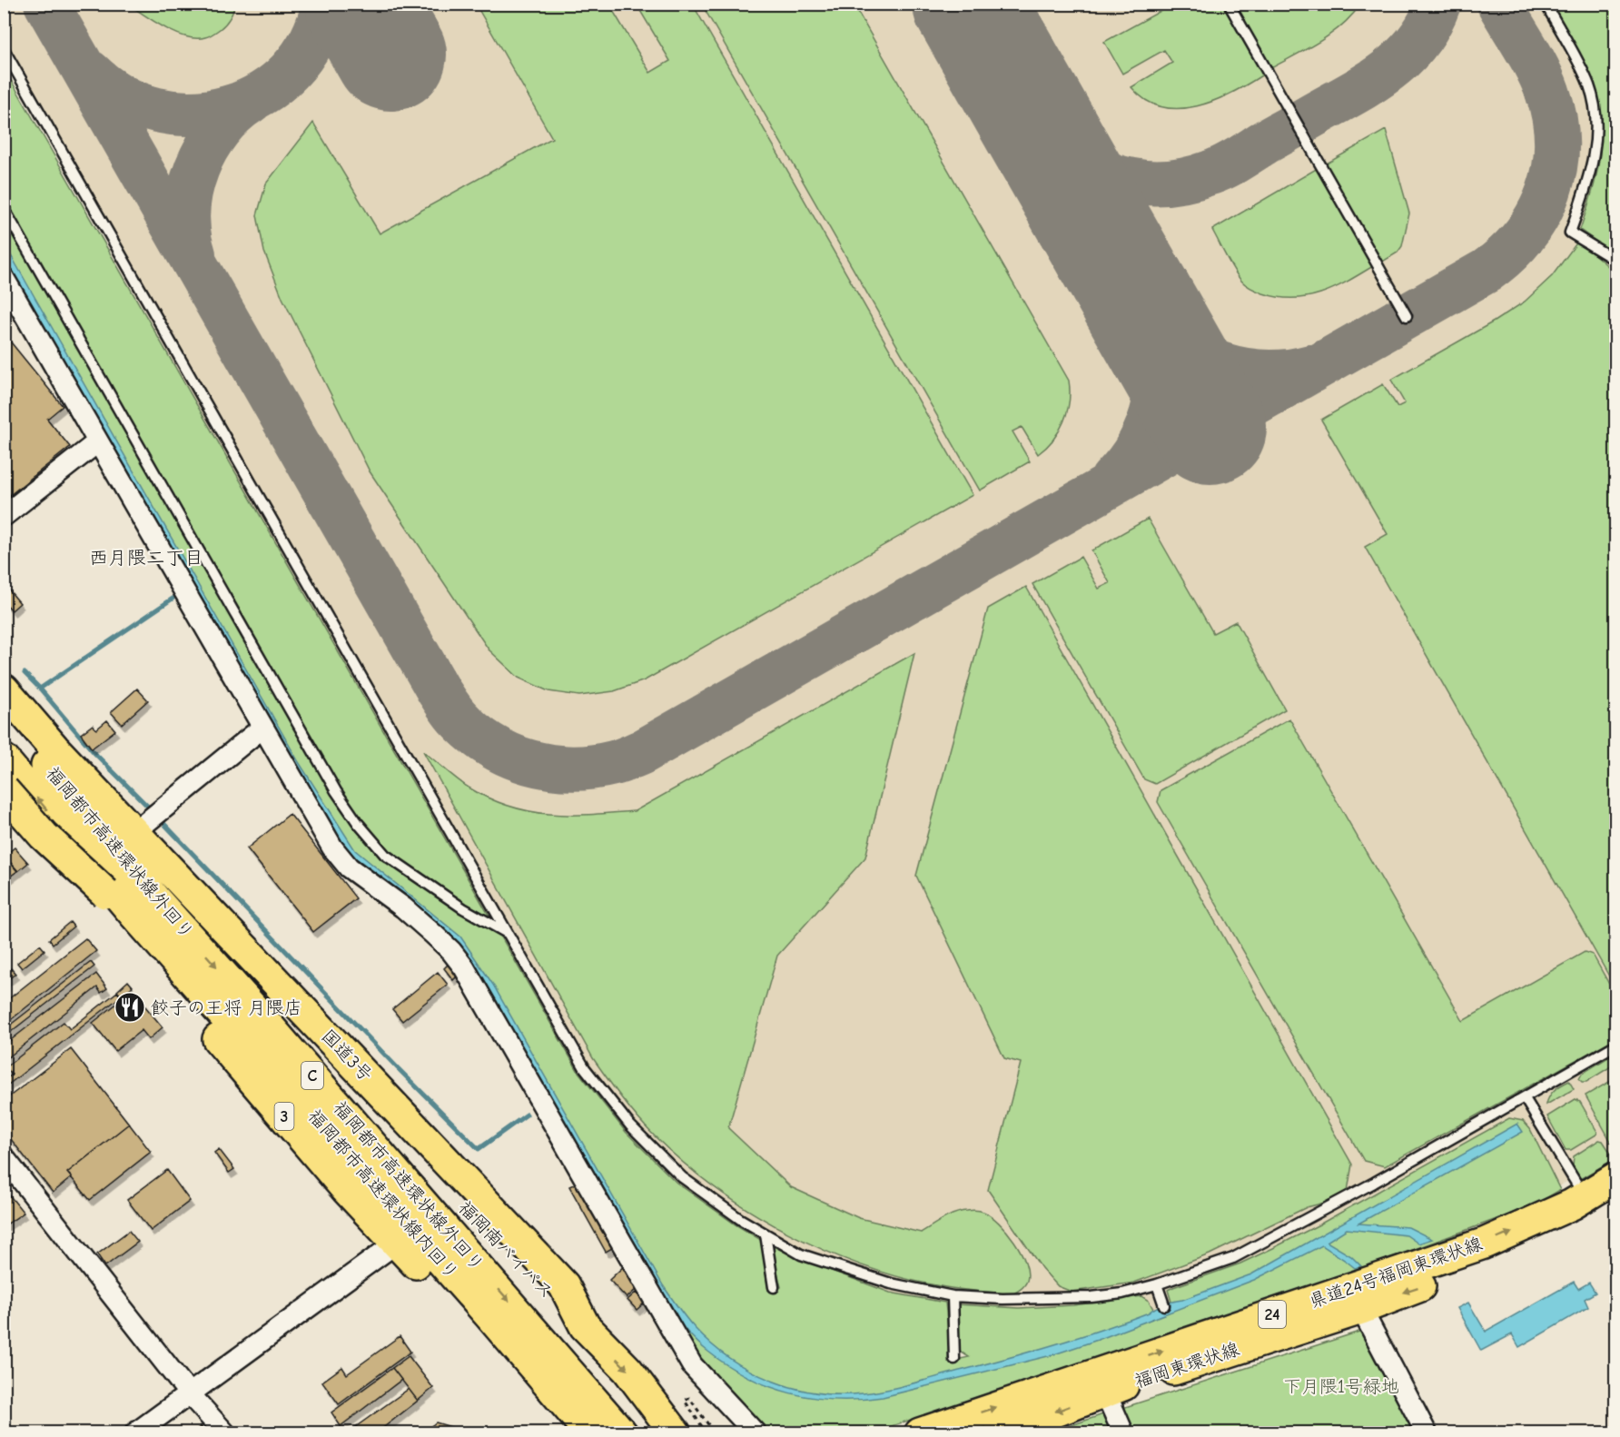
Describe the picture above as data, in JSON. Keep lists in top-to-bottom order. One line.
{"streets":{"main road":["福岡都市高速環状線外回り","国道3号","C","3","福岡都市高速環状線内回り","福岡南バイパス","県道24号福岡東環状線","24","福岡東環状線"]},"crossings":[["国道3号","福岡南バイパス"]],"one_way":["県道24号福岡東環状線","福岡東環状線"],"districts":["西月隈二丁目"],"parks":["下月隈1号緑地"],"places":{"restaurant":["餃子の王将 月隈店"]}}
